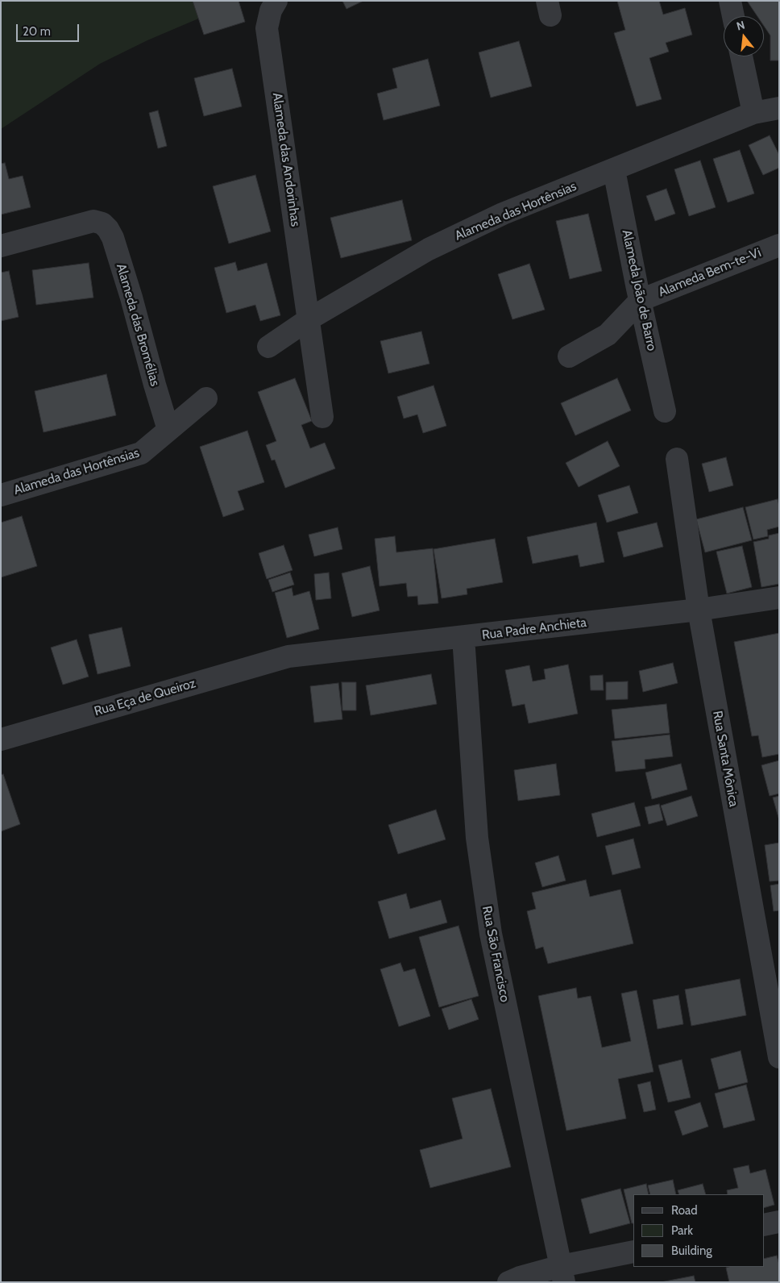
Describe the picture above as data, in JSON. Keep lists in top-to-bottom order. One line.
{"streets":{"street":["Alameda das Andorinhas","Alameda das Hortênsias","Alameda Bem-te-Vi","Alameda João de Barro","Alameda das Bromélias","Rua Padre Anchieta","Rua Eça de Queiroz","Rua Santa Mônica","Rua São Francisco"]},"crossings":[["Alameda das Andorinhas","Alameda das Hortênsias"],["Alameda das Hortênsias","Alameda João de Barro"],["Alameda das Hortênsias","Alameda das Bromélias"],["Alameda Bem-te-Vi","Alameda João de Barro"],["Rua Padre Anchieta","Rua Eça de Queiroz"],["Rua Padre Anchieta","Rua Santa Mônica"],["Rua Padre Anchieta","Rua São Francisco"]],"legend":["Road","Park","Building"],"scale_bar":"20 m","north":"top"}
